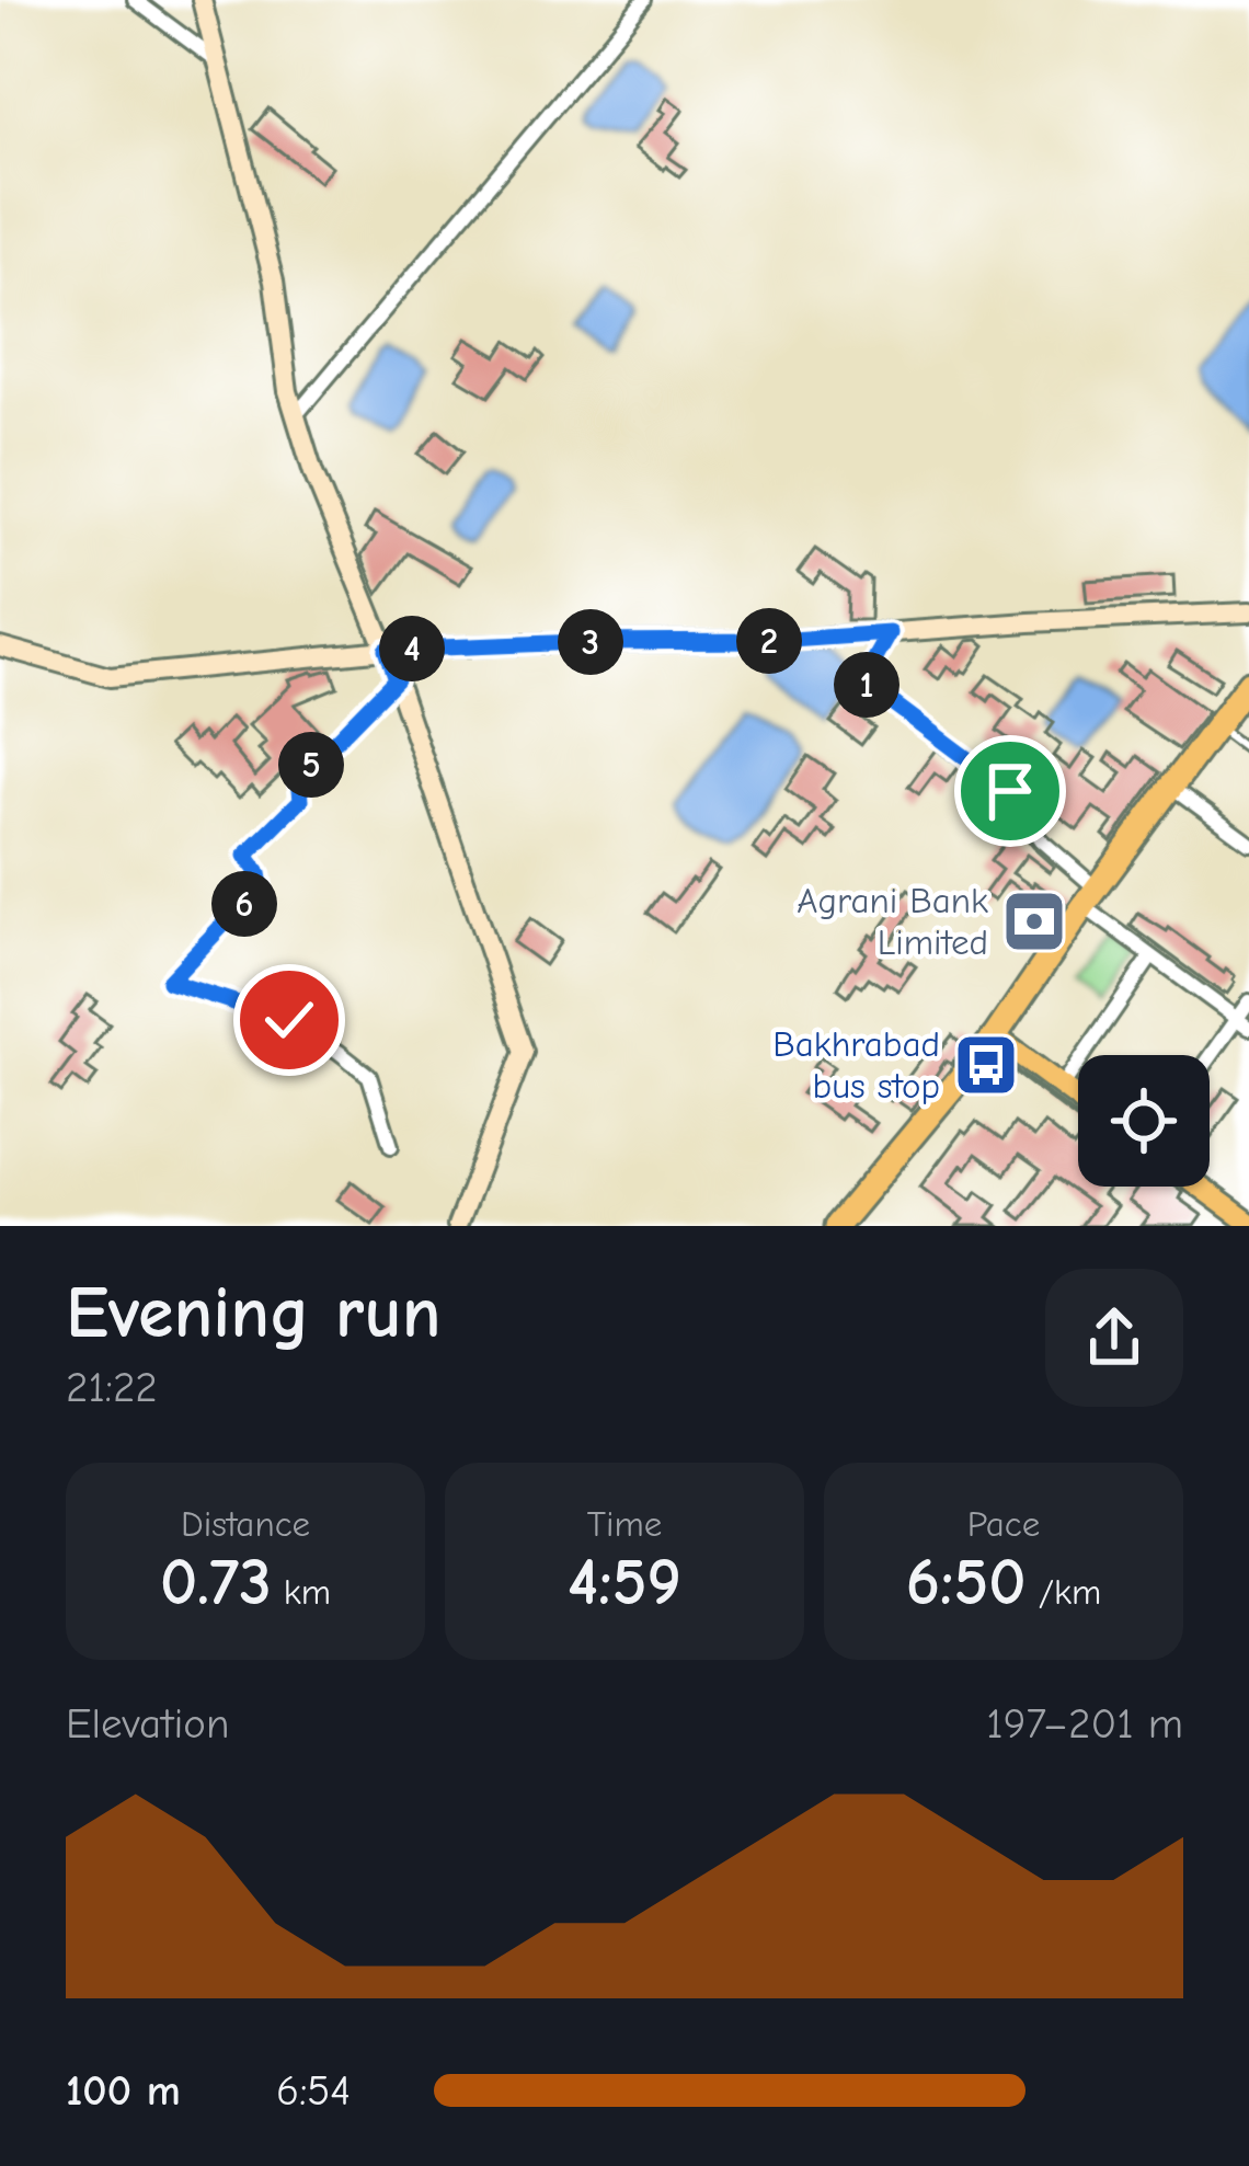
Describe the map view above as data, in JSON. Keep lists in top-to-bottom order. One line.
{"places":{"bank":["Agrani Bank Limited"],"bus stop":["Bakhrabad bus stop"]},"page":{"pins":["2","3","4","1","5","6"],"heading":["Evening run","21:22"],"stats":[["Distance","0.73 km"],["Time","4:59"],["Pace","6:50 /km"]],"chart":["Elevation","197–201 m"],"list":[{"name":"100 m","note":"6:54"}]}}
